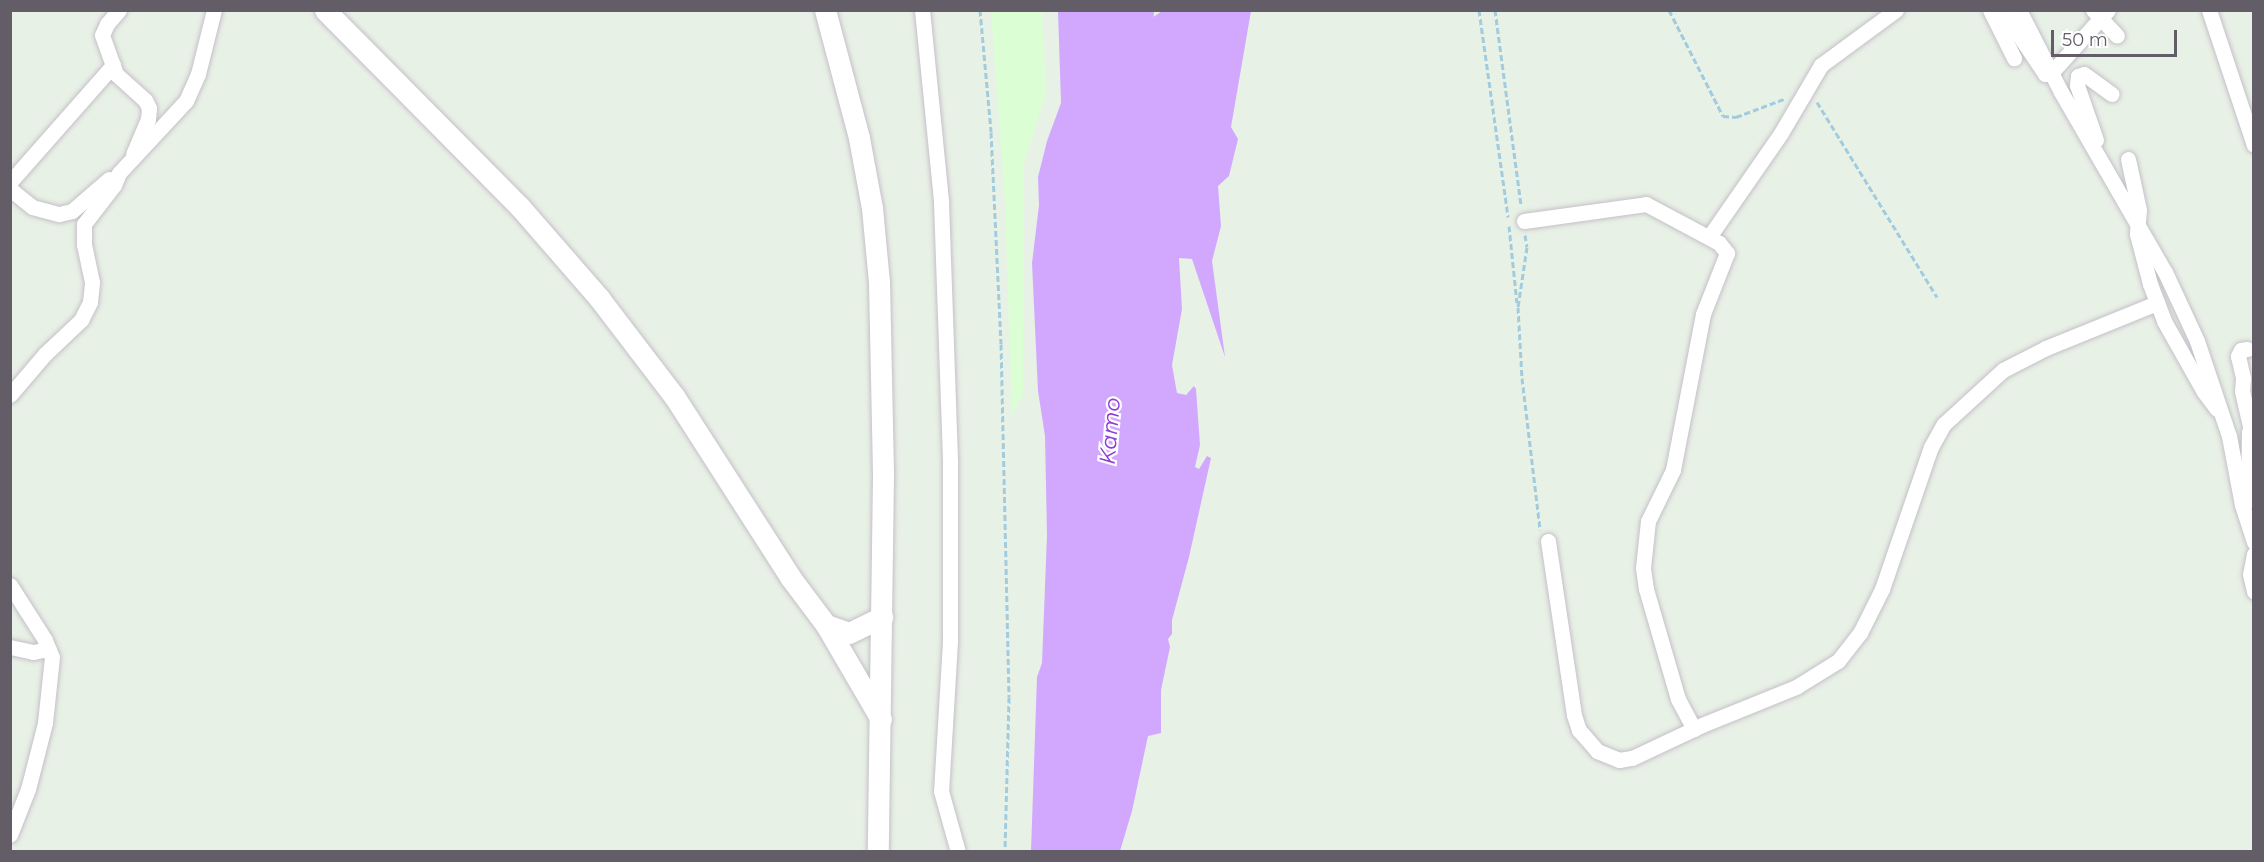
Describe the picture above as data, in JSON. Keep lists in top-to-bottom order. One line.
{"water":["Kamo"],"scale_bar":"50 m"}
